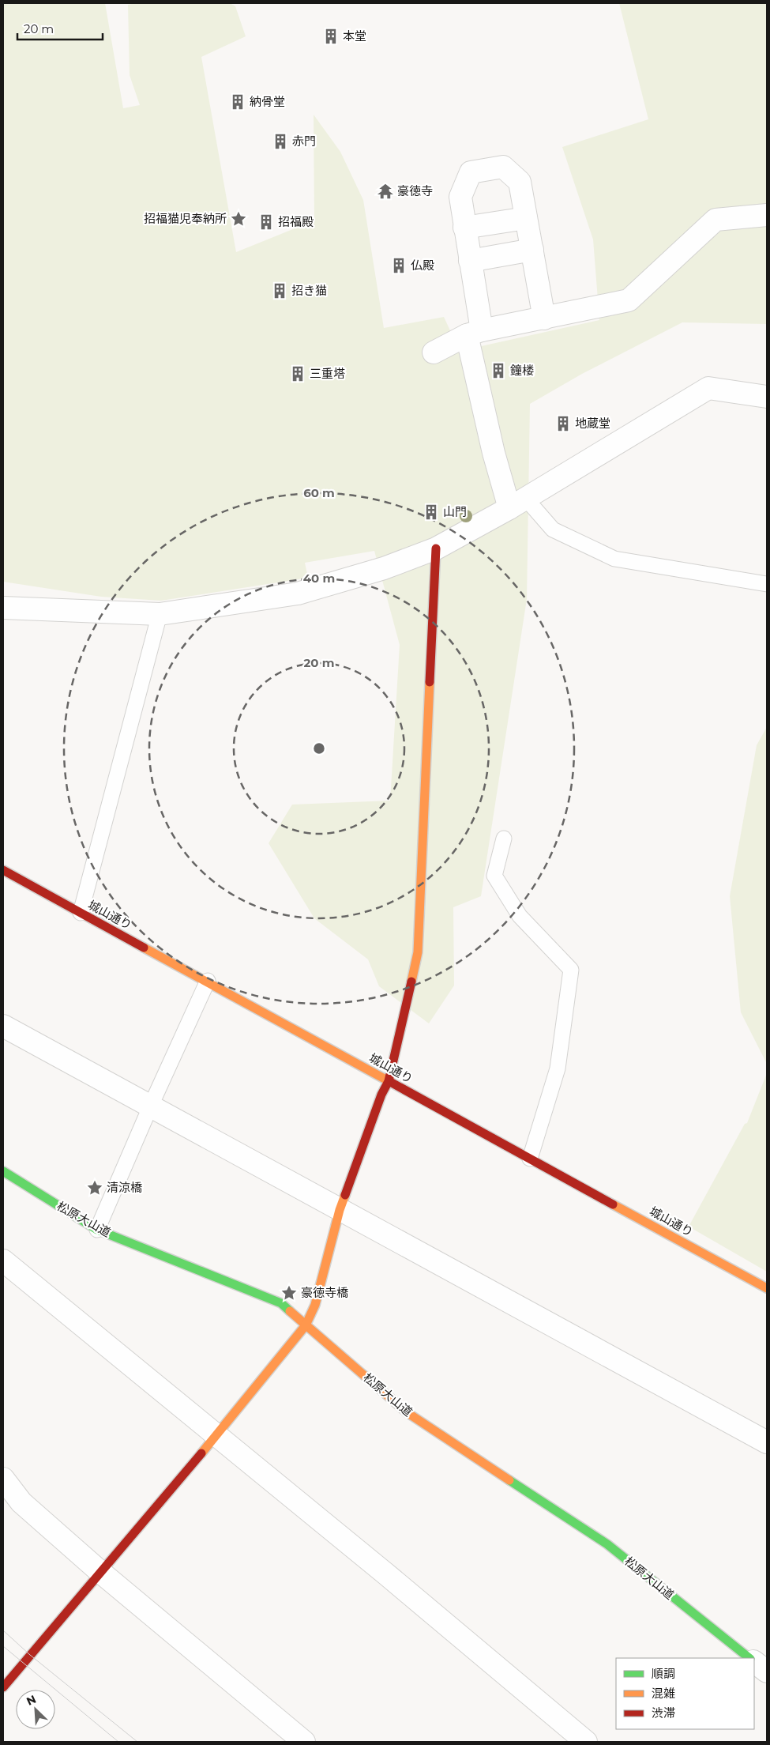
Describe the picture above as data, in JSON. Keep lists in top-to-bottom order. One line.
{"streets":{"street":["城山通り","松原大山道"]},"places":{"building":["本堂","納骨堂","赤門","招福殿","仏殿","招き猫","鐘楼","三重塔","地蔵堂","山門"],"temple":["豪徳寺"],"place":["招福猫児奉納所","清涼橋","豪徳寺橋"]},"legend":["順調","混雑","渋滞"],"scale_bar":"20 m","north":"top left","rings":["60 m","40 m","20 m"]}
